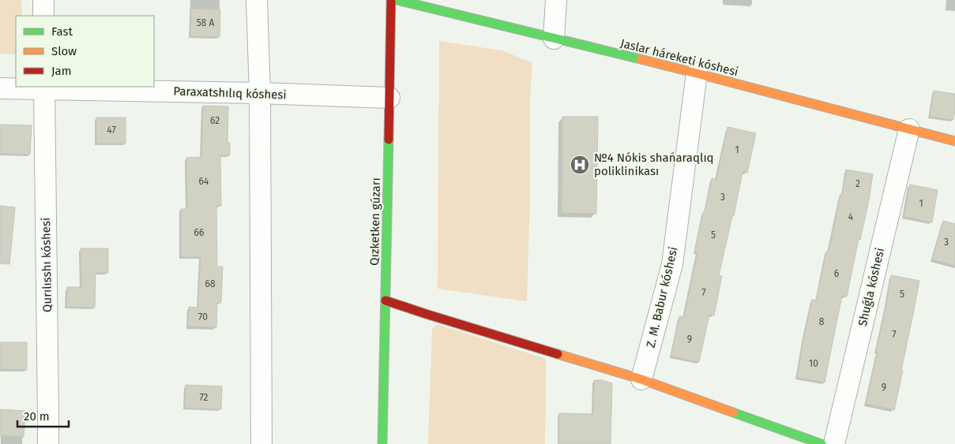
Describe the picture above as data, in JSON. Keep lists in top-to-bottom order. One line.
{"streets":{"street":["Jaslar háreketi kóshesi","Paraxatshılıq kóshesi","Qızketken gúzarı","Qurılısshı kóshesi","Shuǵla kóshesi","Z. M. Babur kóshesi"]},"crossings":[["Jaslar háreketi kóshesi","Shuǵla kóshesi"],["Jaslar háreketi kóshesi","Z. M. Babur kóshesi"],["Paraxatshılıq kóshesi","Qızketken gúzarı"],["Paraxatshılıq kóshesi","Qurılısshı kóshesi"]],"places":{"hospital":["№4 Nókis shańaraqlıq poliklinikası"]},"house_numbers":["58 А","62","47","1","64","2","3","1","4","66","5","3","6","68","7","5","70","8","7","9","10","9","72"],"legend":["Fast","Slow","Jam"],"scale_bar":"20 m"}
